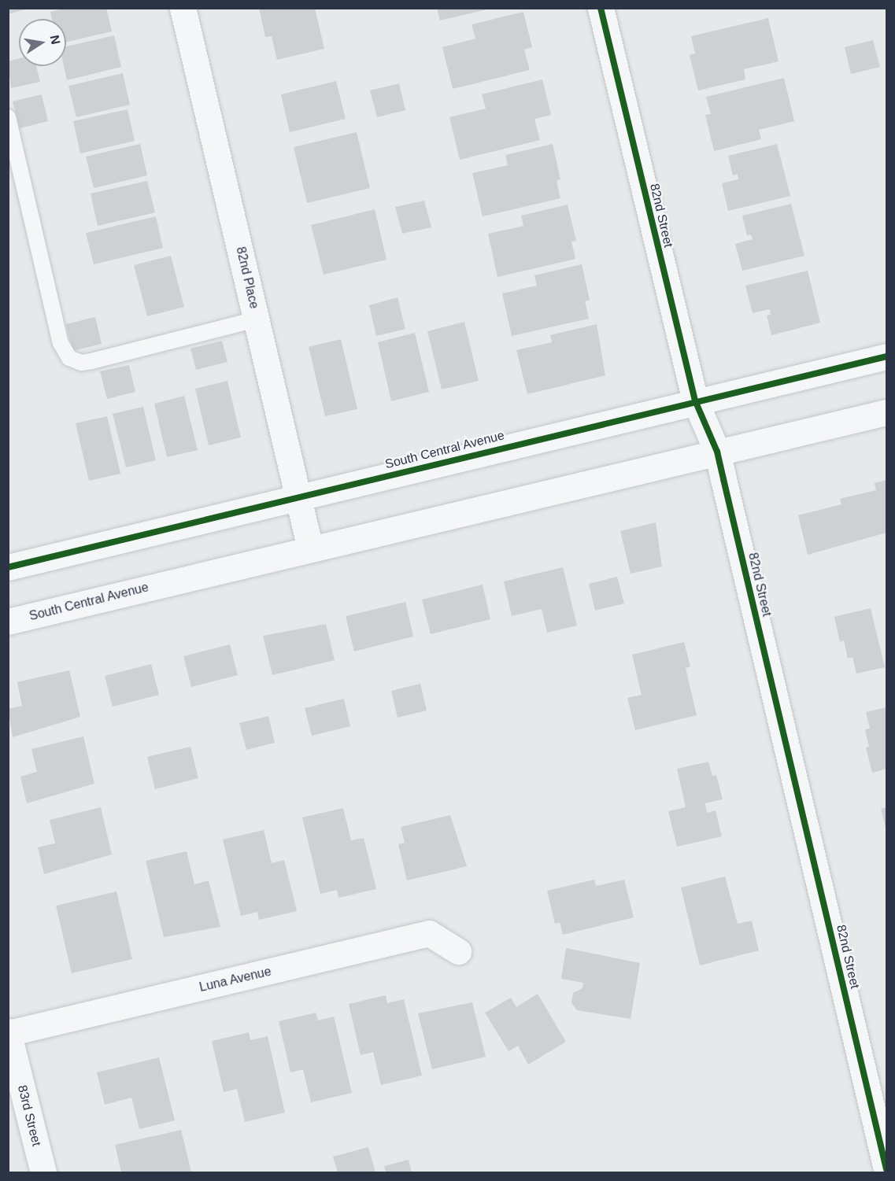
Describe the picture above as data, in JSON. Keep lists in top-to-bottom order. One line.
{"streets":{"street":["82nd Street","82nd Place","South Central Avenue","Luna Avenue","83rd Street"]},"crossings":[["82nd Street","South Central Avenue"],["82nd Place","South Central Avenue"],["Luna Avenue","83rd Street"]],"north":"right"}
